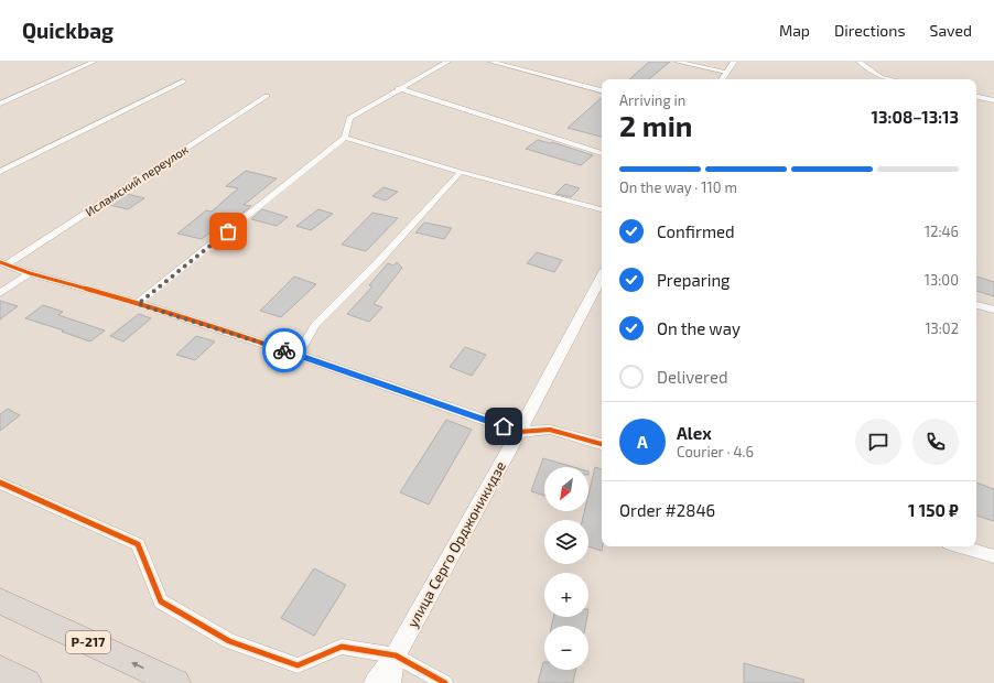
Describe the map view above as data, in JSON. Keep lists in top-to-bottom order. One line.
{"streets":{"highway":["Р-217"],"street":["Исламский переулок","улица Серго Орджоникидзе"]},"north":"bottom left","page":{"header":"Quickbag","nav":["Map","Directions","Saved"],"heading":["2 min","Arriving in","13:08–13:13"],"panel":["Alex","Courier · 4.6","Order #2846","1 150 ₽"],"bar":"On the way · 110 m","list":[["Confirmed","12:46"],["Preparing","13:00"],["On the way","13:02"],"Delivered"],"round":"A","map_buttons":["+","−"]}}
